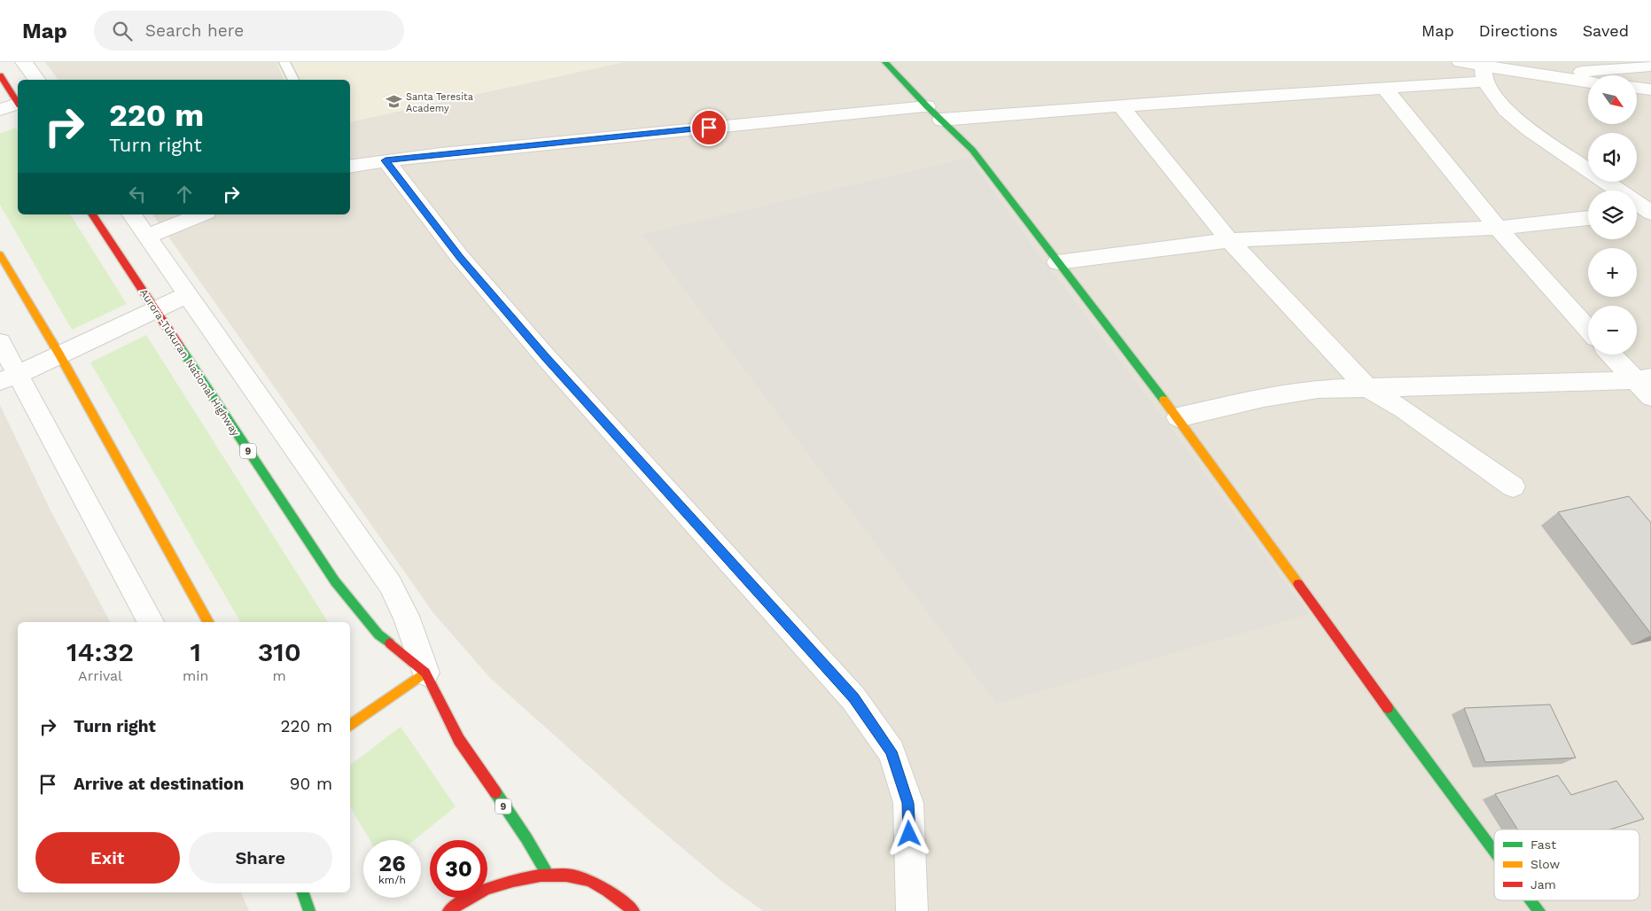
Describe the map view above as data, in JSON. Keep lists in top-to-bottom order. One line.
{"streets":{"main road":["Aurora-Tukuran National Highway","9"]},"places":{"school or university":["Santa Teresita Academy"]},"legend":["Fast","Slow","Jam"],"north":"bottom right","page":{"header":"Map","search":"Search here","nav":["Map","Directions","Saved"],"map_buttons":["+","−"],"turn":["220 m","Turn right"],"eta":["14:32","Arrival","1","min","310","m"],"list":[{"name":"Turn right","value":"220 m"},{"name":"Arrive at destination","value":"90 m"}],"buttons":["Exit","Share"],"speed":"26 km/h","limit":"30"}}
